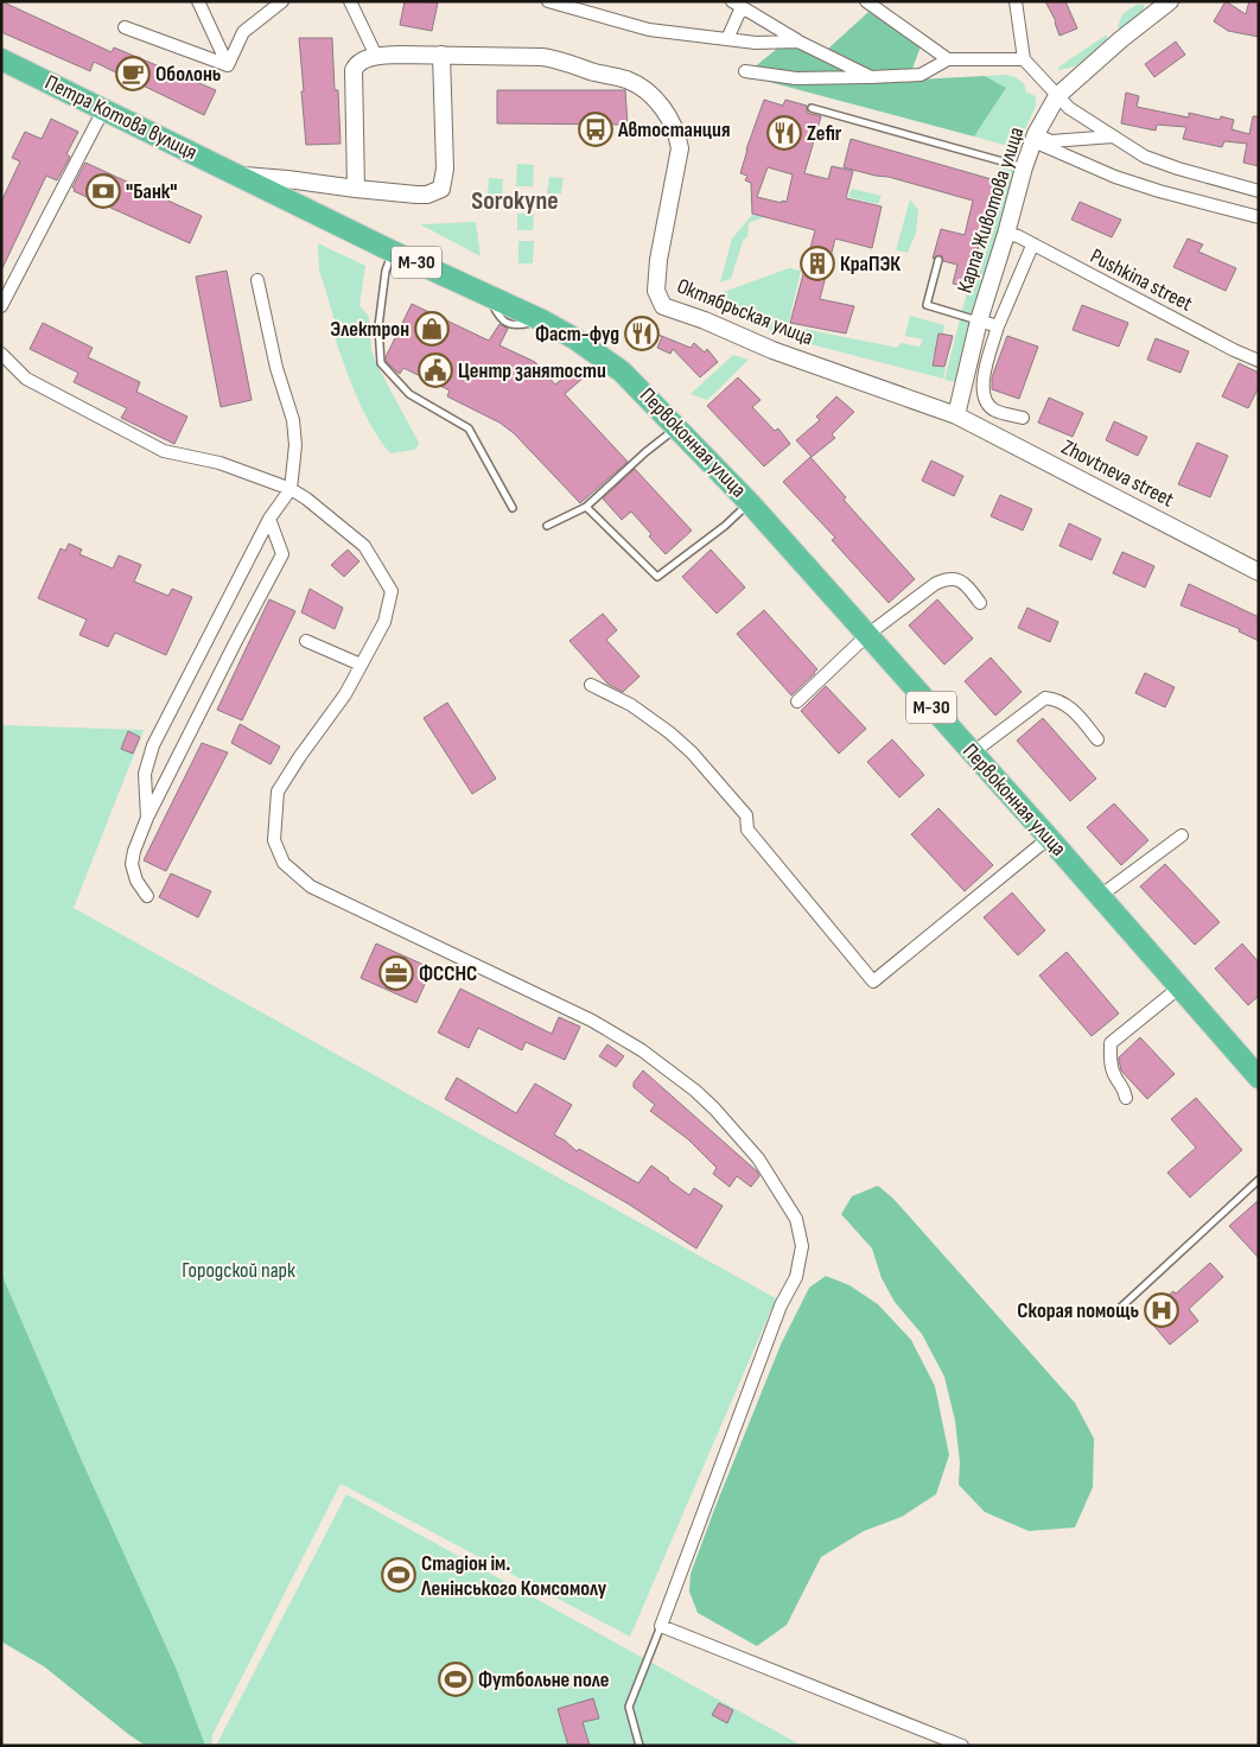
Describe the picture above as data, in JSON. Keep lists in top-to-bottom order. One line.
{"streets":{"highway":["Петра Котова вулиця","М-30","Первоконная улица"],"main road":["Карпа Животова улица","Октябрьская улица","Zhovtneva street"],"street":["Pushkina street"]},"crossings":[["Петра Котова вулиця","М-30"],["Карпа Животова улица","Pushkina street"],["Карпа Животова улица","Октябрьская улица"],["Карпа Животова улица","Zhovtneva street"],["М-30","Первоконная улица"],["Октябрьская улица","Zhovtneva street"]],"districts":["Sorokyne"],"parks":["Городской парк"],"places":{"cafe":["Оболонь"],"bus stop":["Автостанция"],"restaurant":["Zefir","Фаст-фуд"],"bank":["\"Банк\""],"building":["КраПЭК"],"shop":["Электрон"],"public building":["Центр занятости"],"office":["ФССНС"],"hospital":["Скорая помощь"],"sports":["Стадіон ім. Ленінського Комсомолу","Футбольне поле"]}}
